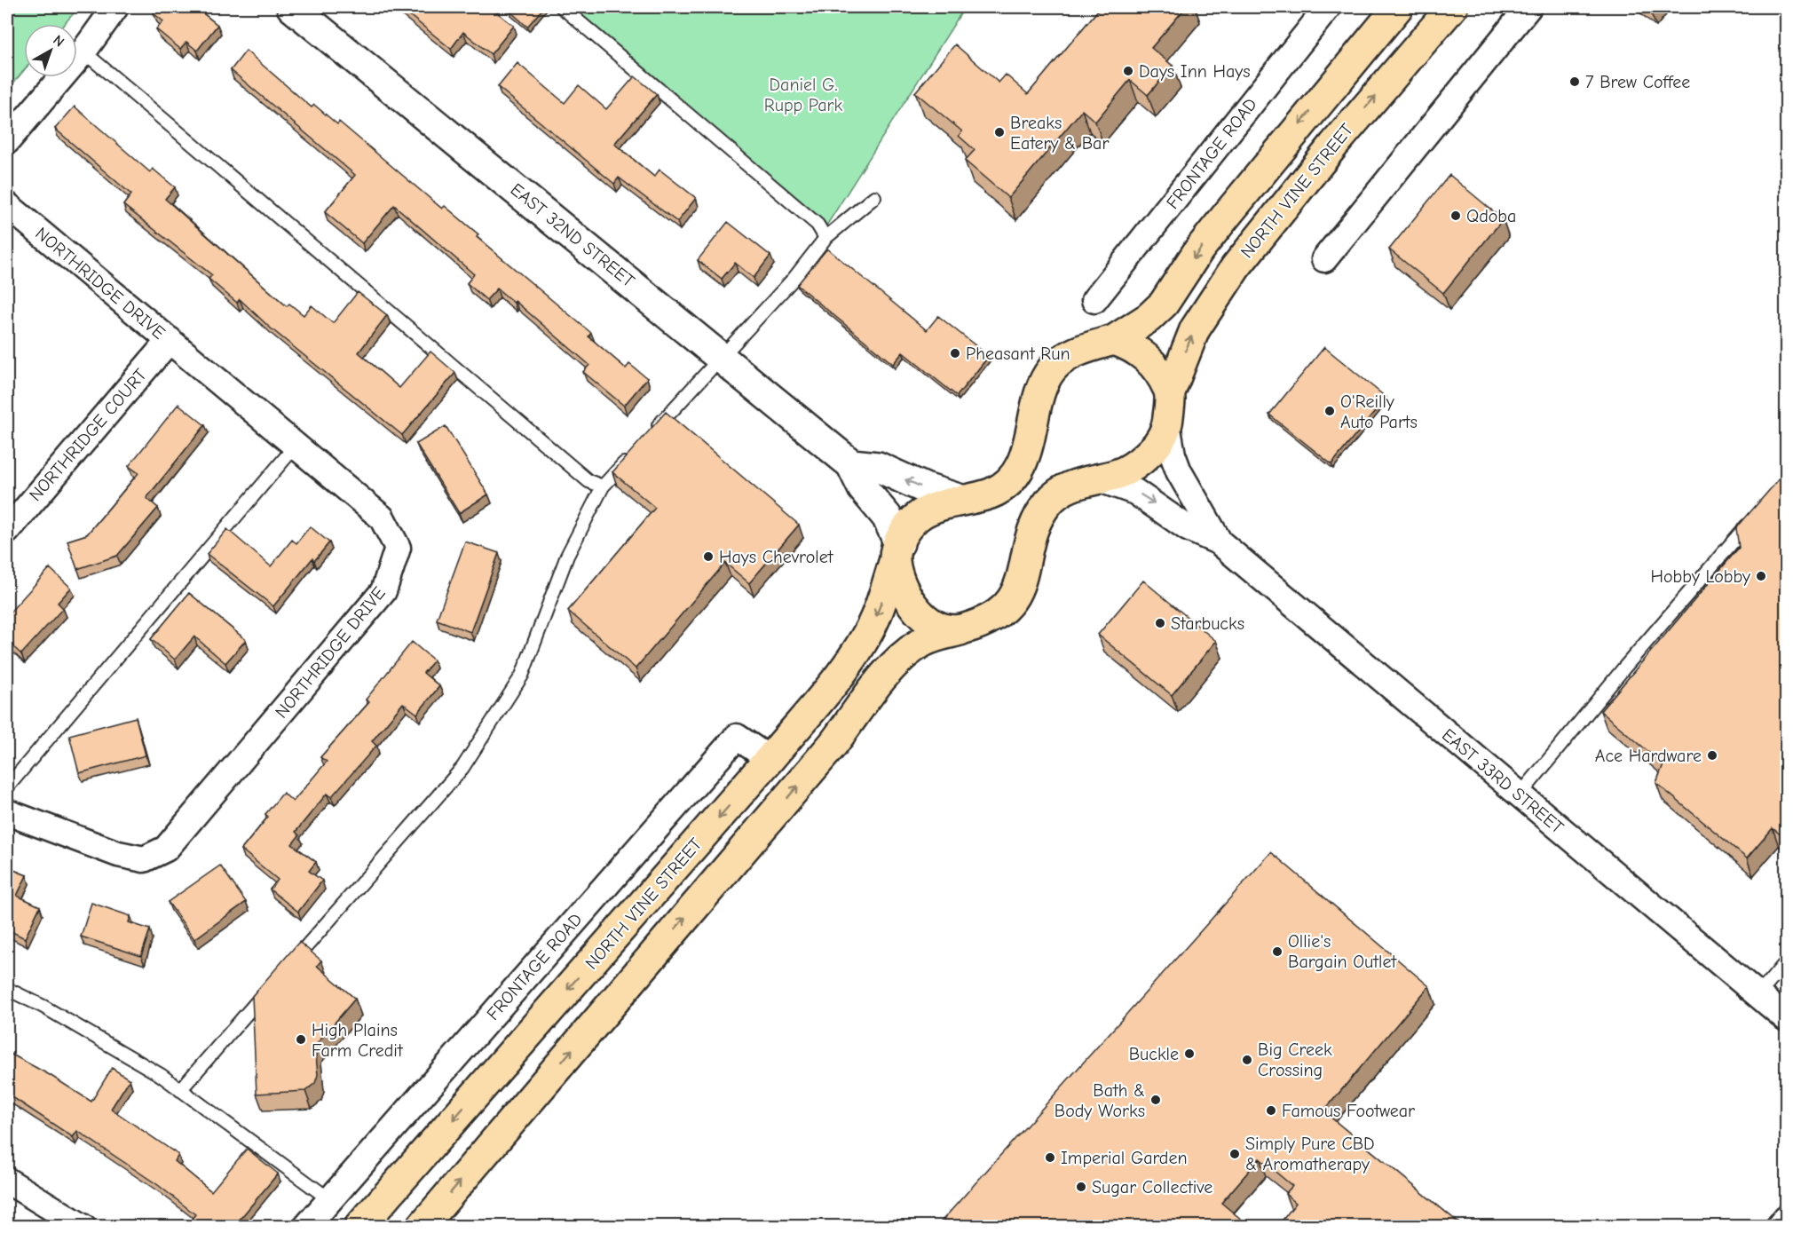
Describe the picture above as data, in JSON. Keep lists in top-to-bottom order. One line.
{"streets":{"main road":["NORTH VINE STREET"],"street":["FRONTAGE ROAD","EAST 32ND STREET","NORTHRIDGE DRIVE","NORTHRIDGE COURT","EAST 33RD STREET"]},"crossings":[["FRONTAGE ROAD","NORTH VINE STREET"],["NORTH VINE STREET","EAST 32ND STREET"],["NORTH VINE STREET","EAST 33RD STREET"],["NORTHRIDGE DRIVE","NORTHRIDGE COURT"]],"parks":["Daniel G. Rupp Park"],"places":["Days Inn Hays","7 Brew Coffee","Breaks Eatery & Bar","Qdoba","Pheasant Run","O'Reilly Auto Parts","Hays Chevrolet","Hobby Lobby","Starbucks","Ace Hardware","Ollie's Bargain Outlet","High Plains Farm Credit","Buckle","Big Creek Crossing","Bath & Body Works","Famous Footwear","Simply Pure CBD & Aromatherapy","Imperial Garden","Sugar Collective"],"north":"top right"}
